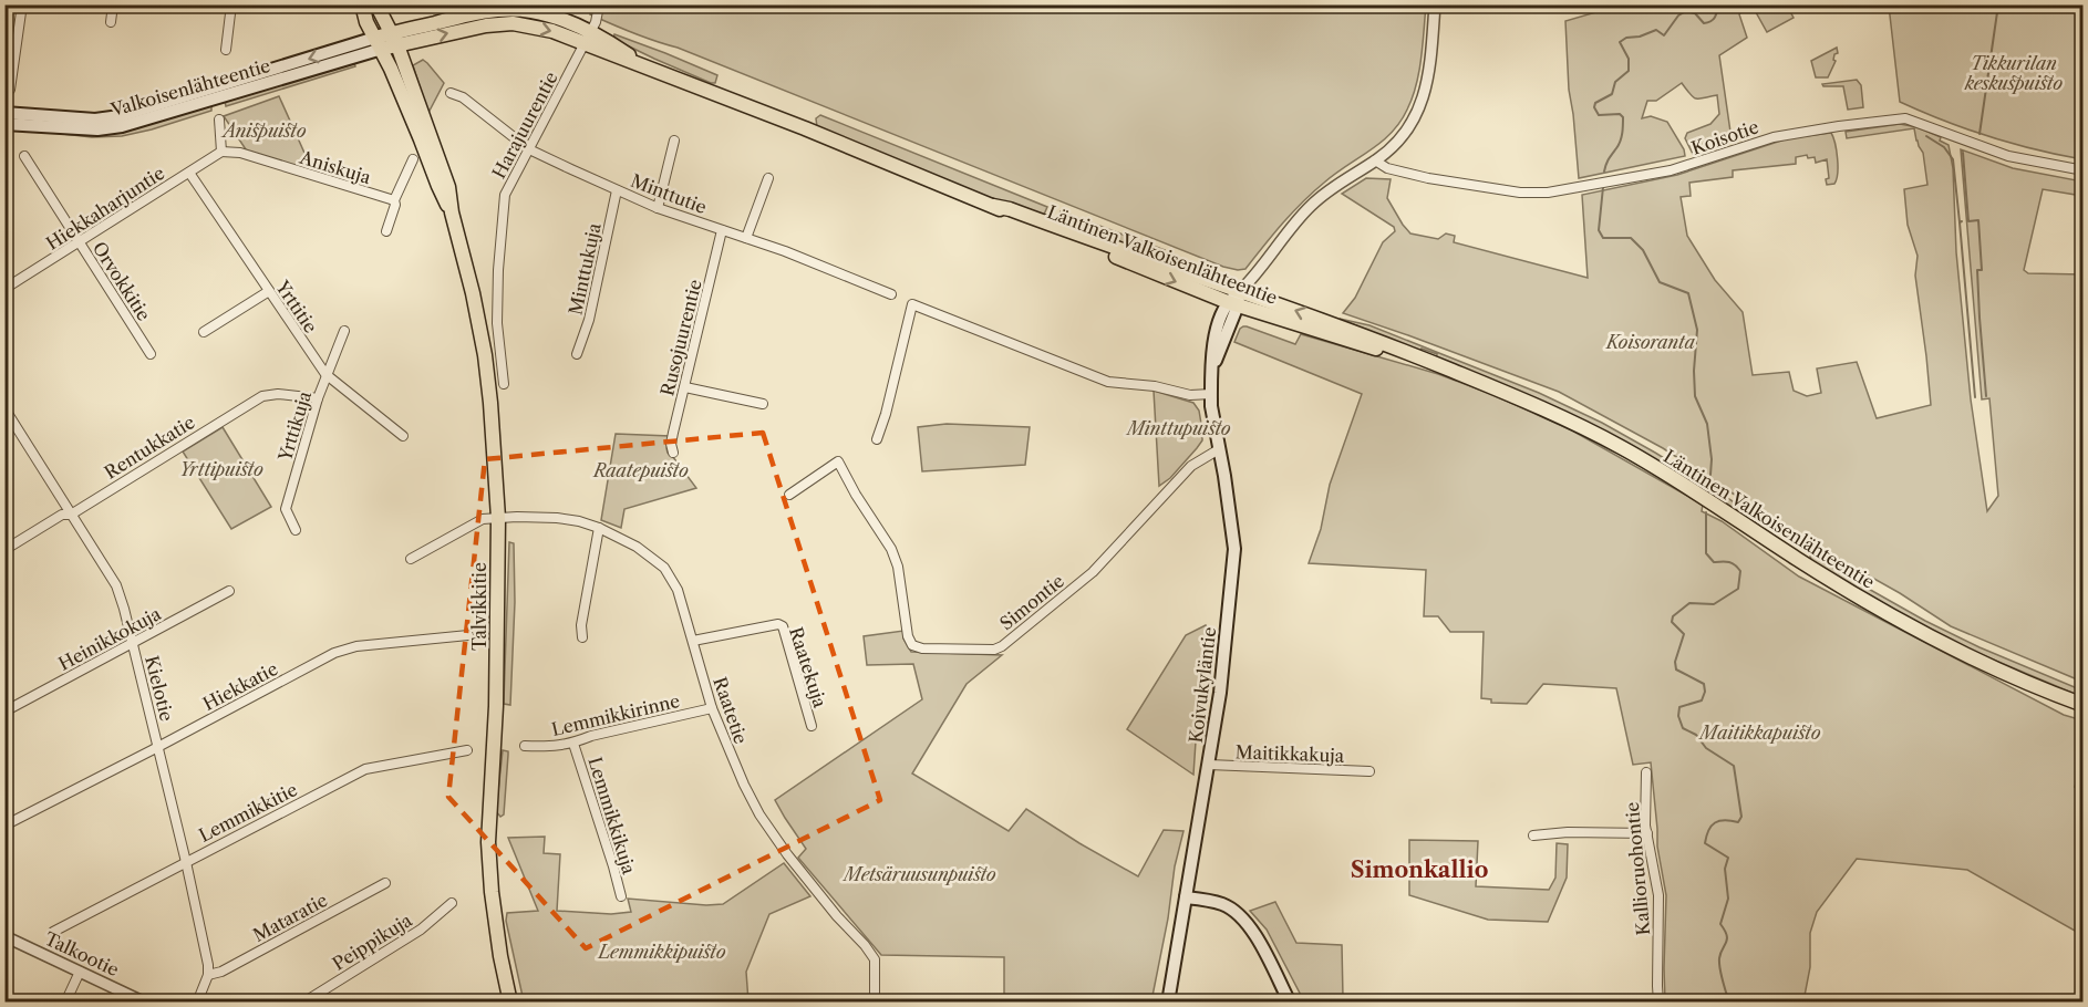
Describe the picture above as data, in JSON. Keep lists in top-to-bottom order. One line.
{"streets":{"main road":["Valkoisenlähteentie","Läntinen Valkoisenlähteentie","Talvikkitie","Koivukyläntie"],"street":["Harajuurentie","Koisotie","Aniskuja","Minttutie","Hiekkaharjuntie","Minttukuja","Orvokkitie","Yrttitie","Rusojuurentie","Yrttikuja","Rentukkatie","Simontie","Heinikkokuja","Raatekuja","Hiekkatie","Kielotie","Raatetie","Lemmikkirinne","Maitikkakuja","Lemmikkitie","Lemmikkikuja","Kallioruohontie","Mataratie","Peippikuja","Talkootie"]},"crossings":[["Valkoisenlähteentie","Läntinen Valkoisenlähteentie"],["Valkoisenlähteentie","Talvikkitie"],["Harajuurentie","Minttutie"],["Harajuurentie","Läntinen Valkoisenlähteentie"],["Aniskuja","Hiekkaharjuntie"],["Minttutie","Minttukuja"],["Minttutie","Rusojuurentie"],["Hiekkaharjuntie","Orvokkitie"],["Hiekkaharjuntie","Yrttitie"],["Läntinen Valkoisenlähteentie","Talvikkitie"],["Läntinen Valkoisenlähteentie","Koivukyläntie"],["Yrttitie","Yrttikuja"],["Yrttikuja","Rentukkatie"],["Rentukkatie","Kielotie"],["Simontie","Koivukyläntie"],["Talvikkitie","Raatetie"],["Heinikkokuja","Kielotie"],["Raatekuja","Raatetie"],["Koivukyläntie","Maitikkakuja"],["Hiekkatie","Kielotie"],["Kielotie","Lemmikkitie"],["Kielotie","Mataratie"],["Raatetie","Lemmikkirinne"],["Lemmikkirinne","Lemmikkikuja"]],"districts":["Simonkallio"],"parks":["Tikkurilan keskuspuisto","Anispuisto","Koisoranta","Minttupuisto","Yrttipuisto","Raatepuisto","Maitikkapuisto","Metsäruusunpuisto","Lemmikkipuisto"]}
